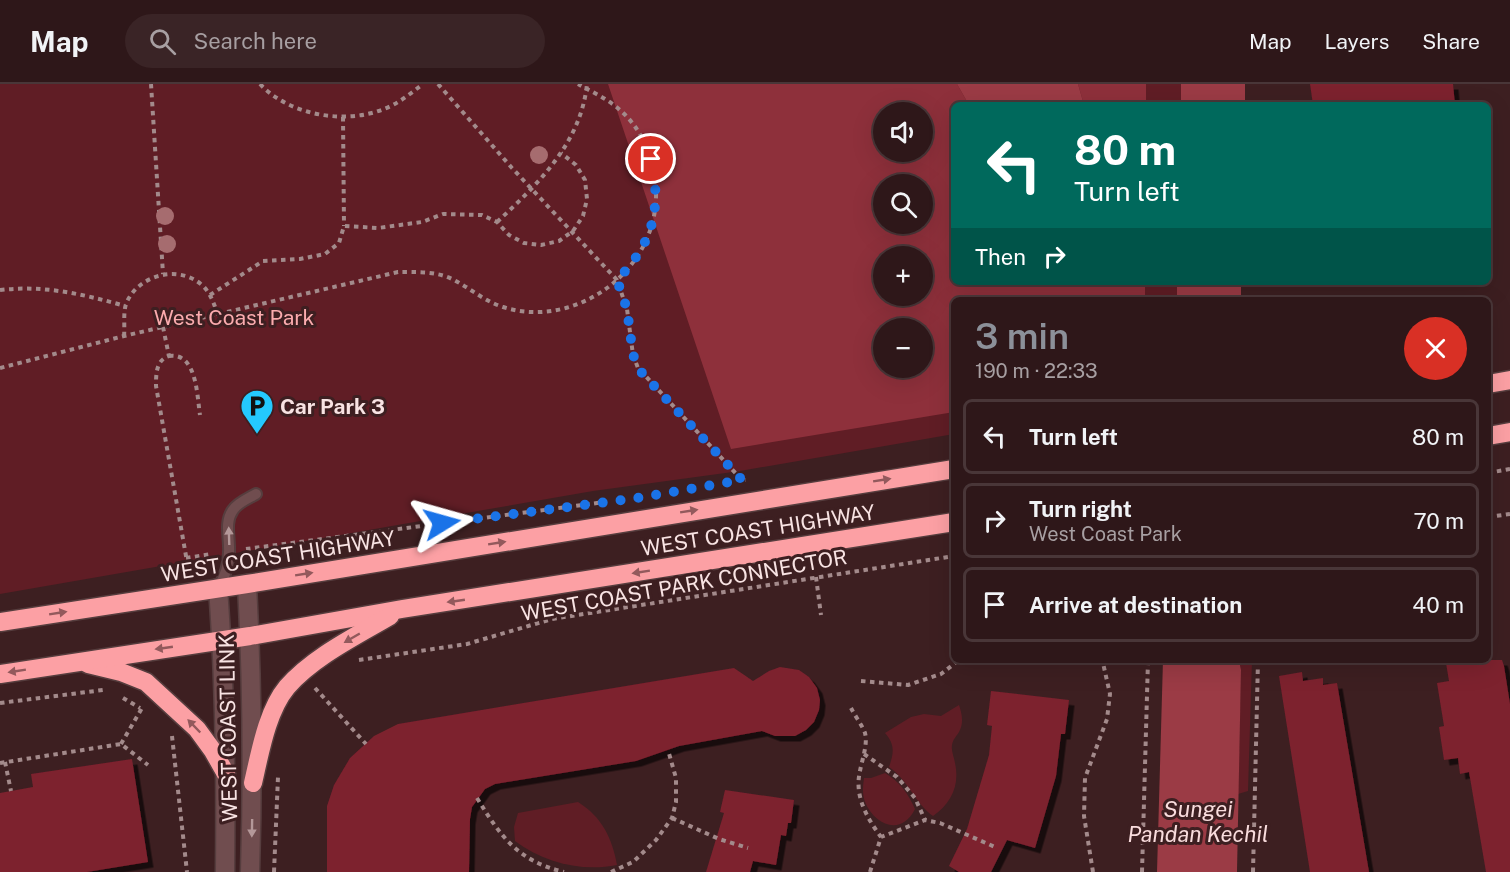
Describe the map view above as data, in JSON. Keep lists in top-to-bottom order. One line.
{"streets":{"highway":["WEST COAST HIGHWAY"],"main road":["WEST COAST LINK"],"path":["WEST COAST PARK CONNECTOR"]},"crossings":[["WEST COAST HIGHWAY","WEST COAST LINK"]],"water":["Sungei Pandan Kechil"],"parks":["West Coast Park"],"places":{"parking":["Car Park 3"]},"page":{"header":"Map","search":"Search here","nav":["Map","Layers","Share"],"map_buttons":["+","−"],"turn":["80 m","Turn left"],"then":"Then","heading":["3 min","190 m · 22:33"],"list":[{"name":"Turn left","value":"80 m"},{"name":"Turn right","note":"West Coast Park","value":"70 m"},{"name":"Arrive at destination","value":"40 m"}]}}
